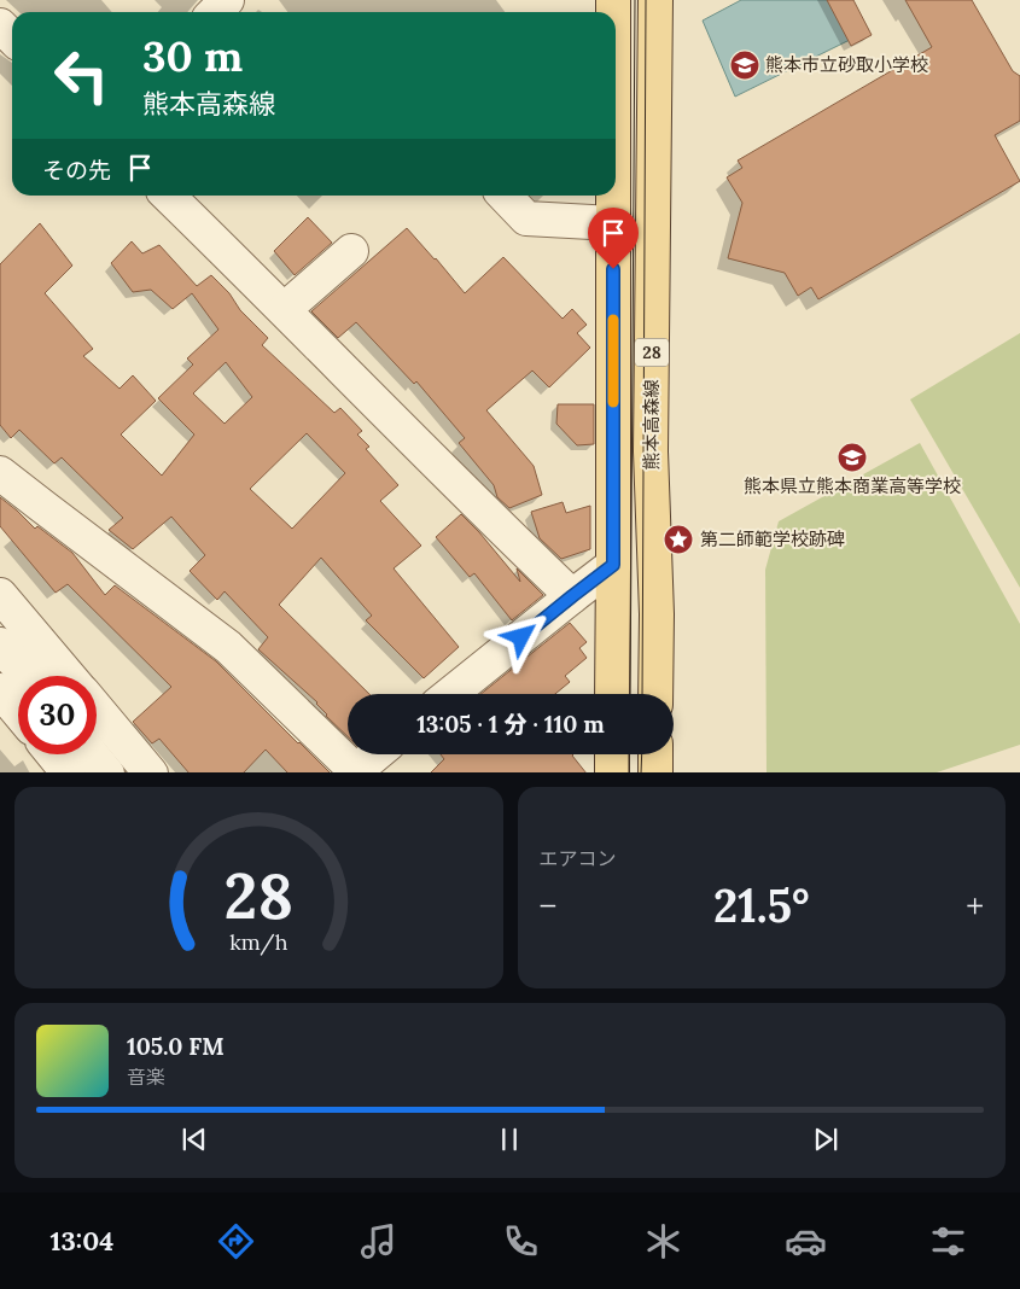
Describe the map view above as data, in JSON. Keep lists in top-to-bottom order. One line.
{"streets":{"main road":["28","熊本高森線"]},"places":{"school or university":["熊本市立砂取小学校","熊本県立熊本商業高等学校"],"place":["第二師範学校跡碑"]},"page":{"turn":["30 m","熊本高森線"],"then":"その先","limit":"30","trip":"13:05 · 1 分 · 110 m","tile":"エアコン","heat":["−","21.5°","+"],"song":["105.0 FM","音楽"],"tabs":"13:04","gauge":["28","km/h"]}}
